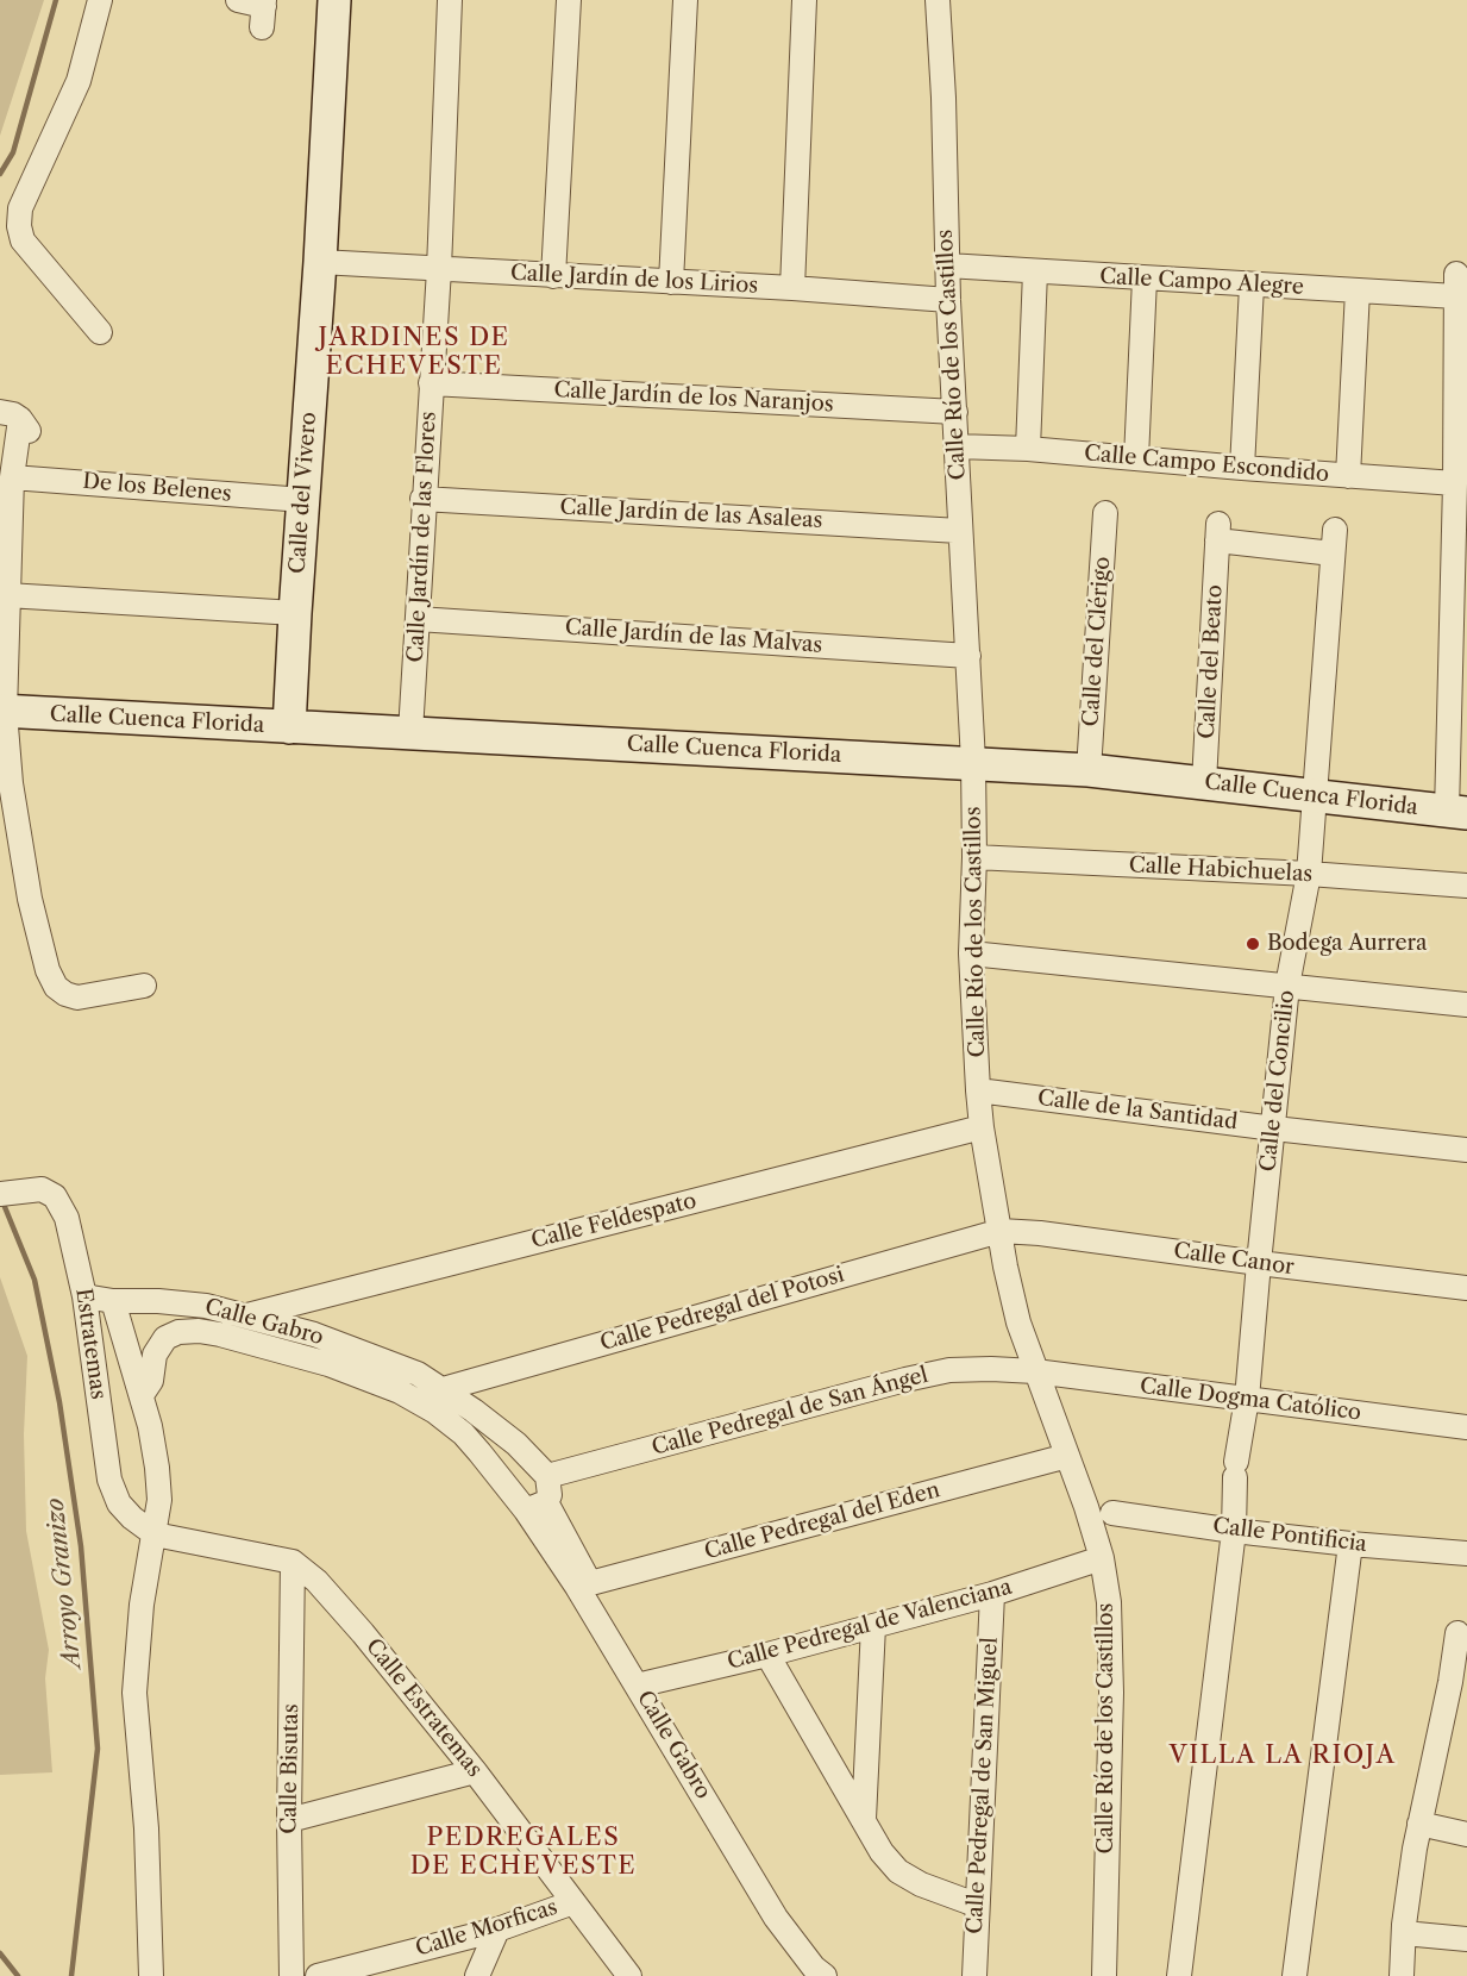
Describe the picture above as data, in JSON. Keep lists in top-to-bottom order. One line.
{"streets":{"street":["Calle Jardín de los Lirios","Calle Campo Alegre","Calle Río de los Castillos","Calle Jardín de los Naranjos","Calle Campo Escondido","De los Belenes","Calle del Vivero","Calle Jardín de las Asaleas","Calle Jardín de las Flores","Calle Jardín de las Malvas","Calle del Clérigo","Calle del Beato","Calle Cuenca Florida","Calle Habichuelas","Calle del Concilio","Calle de la Santidad","Calle Feldespato","Calle Canor","Calle Pedregal del Potosi","Calle Gabro","Estratemas","Calle Dogma Católico","Calle Pedregal de San Ángel","Calle Pedregal del Eden","Calle Pontificia","Calle Pedregal de Valenciana","Calle Estratemas","Calle Bisutas","Calle Pedregal de San Miguel","Calle Morficas"]},"crossings":[["Calle Jardín de los Lirios","Calle Río de los Castillos"],["Calle Jardín de los Lirios","Calle del Vivero"],["Calle Jardín de los Lirios","Calle Jardín de las Flores"],["Calle Campo Alegre","Calle Río de los Castillos"],["Calle Río de los Castillos","Calle Jardín de los Naranjos"],["Calle Río de los Castillos","Calle Campo Escondido"],["Calle Río de los Castillos","Calle Jardín de las Asaleas"],["Calle Río de los Castillos","Calle Jardín de las Malvas"],["Calle Río de los Castillos","Calle Cuenca Florida"],["Calle Río de los Castillos","Calle Habichuelas"],["Calle Río de los Castillos","Calle de la Santidad"],["Calle Río de los Castillos","Calle Feldespato"],["Calle Río de los Castillos","Calle Canor"],["Calle Río de los Castillos","Calle Pedregal del Potosi"],["Calle Río de los Castillos","Calle Dogma Católico"],["Calle Río de los Castillos","Calle Pedregal de San Ángel"],["Calle Río de los Castillos","Calle Pedregal del Eden"],["Calle Río de los Castillos","Calle Pedregal de Valenciana"],["Calle Jardín de los Naranjos","Calle Jardín de las Flores"],["De los Belenes","Calle del Vivero"],["Calle del Vivero","Calle Cuenca Florida"],["Calle Jardín de las Asaleas","Calle Jardín de las Flores"],["Calle Jardín de las Flores","Calle Jardín de las Malvas"],["Calle Jardín de las Flores","Calle Cuenca Florida"],["Calle del Clérigo","Calle Cuenca Florida"],["Calle del Beato","Calle Cuenca Florida"],["Calle del Beato","Calle del Concilio"],["Calle Cuenca Florida","Calle del Concilio"],["Calle Habichuelas","Calle del Concilio"],["Calle del Concilio","Calle de la Santidad"],["Calle del Concilio","Calle Canor"],["Calle del Concilio","Calle Dogma Católico"],["Calle del Concilio","Calle Pontificia"],["Calle Feldespato","Calle Gabro"],["Calle Canor","Calle Pedregal del Potosi"],["Calle Pedregal del Potosi","Calle Gabro"],["Calle Gabro","Estratemas"],["Calle Gabro","Calle Pedregal de San Ángel"],["Calle Gabro","Calle Pedregal del Eden"],["Calle Gabro","Calle Pedregal de Valenciana"],["Estratemas","Calle Estratemas"],["Calle Dogma Católico","Calle Pedregal de San Ángel"],["Calle Pedregal de Valenciana","Calle Pedregal de San Miguel"],["Calle Estratemas","Calle Bisutas"],["Calle Estratemas","Calle Morficas"]],"districts":["JARDINES DE ECHEVESTE","VILLA LA RIOJA","PEDREGALES DE ECHEVESTE"],"water":["Arroyo Granizo"],"places":["Bodega Aurrera"]}
